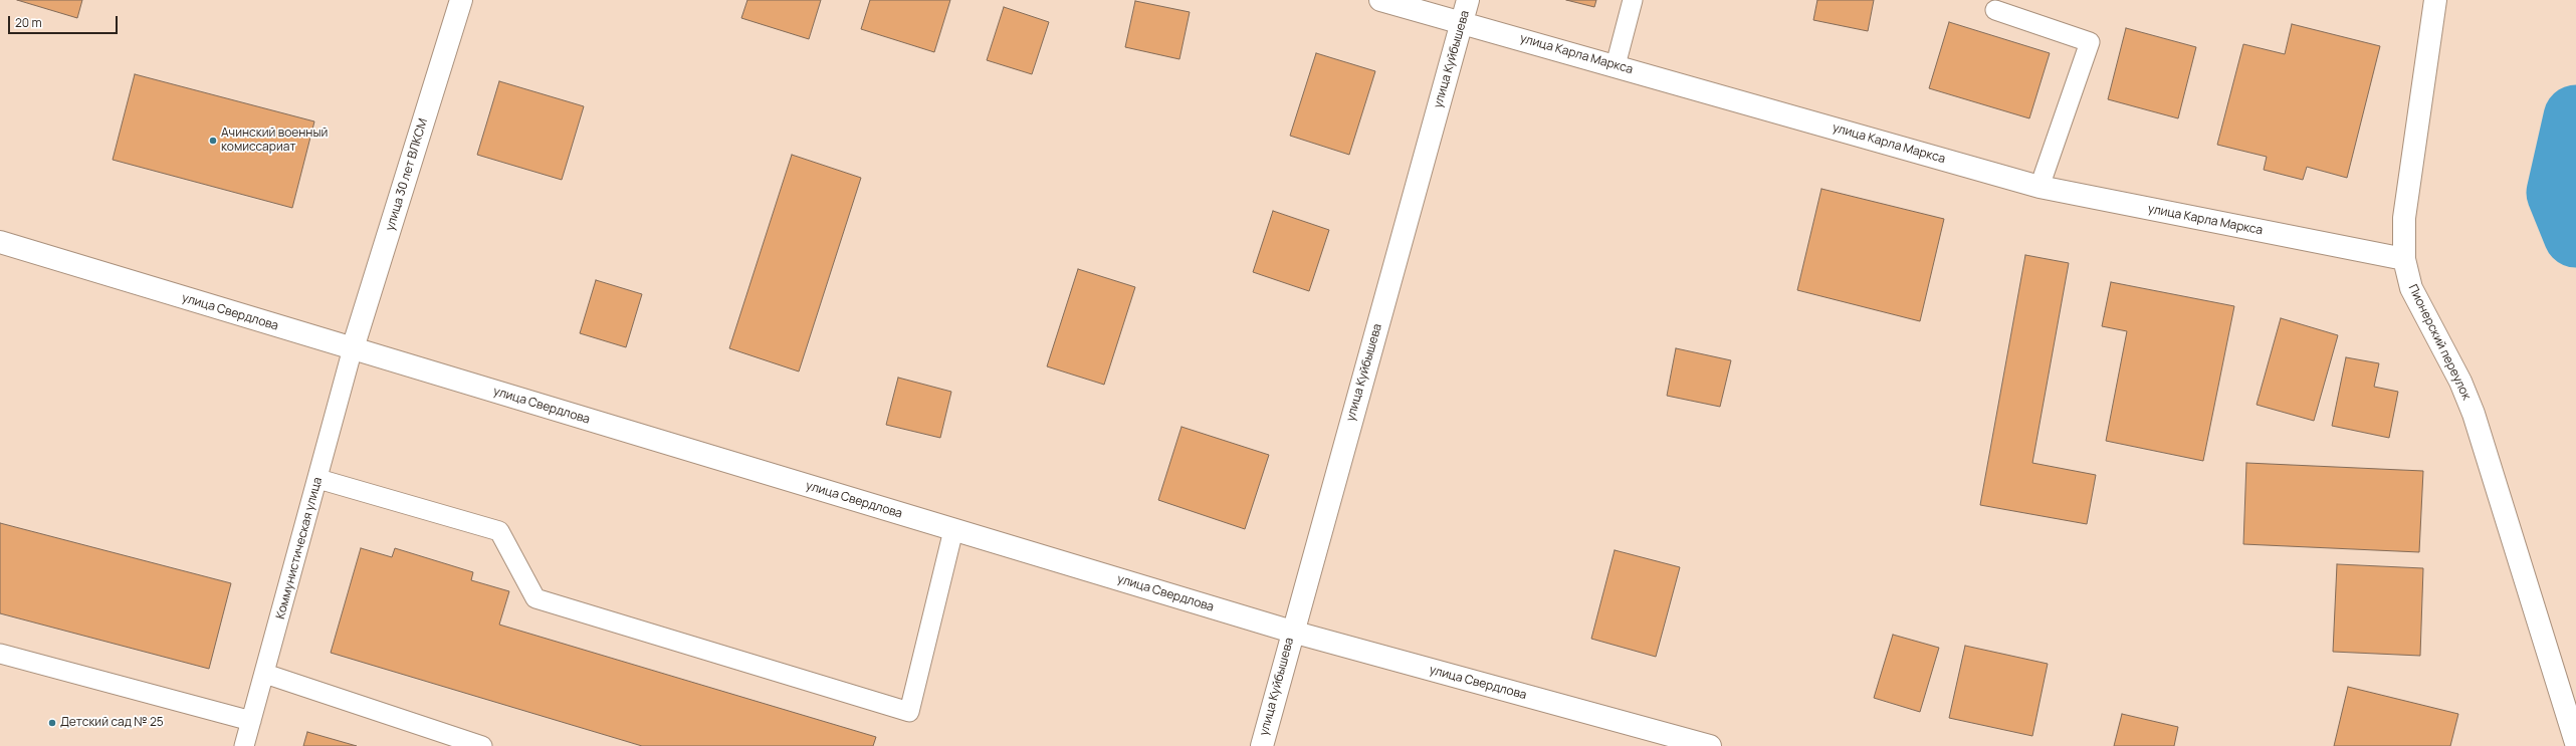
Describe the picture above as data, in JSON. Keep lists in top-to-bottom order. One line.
{"streets":{"street":["улица Карла Маркса","улица Куйбышева","улица 30 лет ВЛКСМ","улица Свердлова","Пионерский переулок"],"lane":["Коммунистическая улица"]},"crossings":[["улица Карла Маркса","улица Куйбышева"],["улица Карла Маркса","Пионерский переулок"],["улица Куйбышева","улица Свердлова"],["улица 30 лет ВЛКСМ","улица Свердлова"],["улица 30 лет ВЛКСМ","Коммунистическая улица"],["улица Свердлова","Коммунистическая улица"]],"places":["Ачинский военный комиссариат","Детский сад № 25"],"scale_bar":"20 m"}
